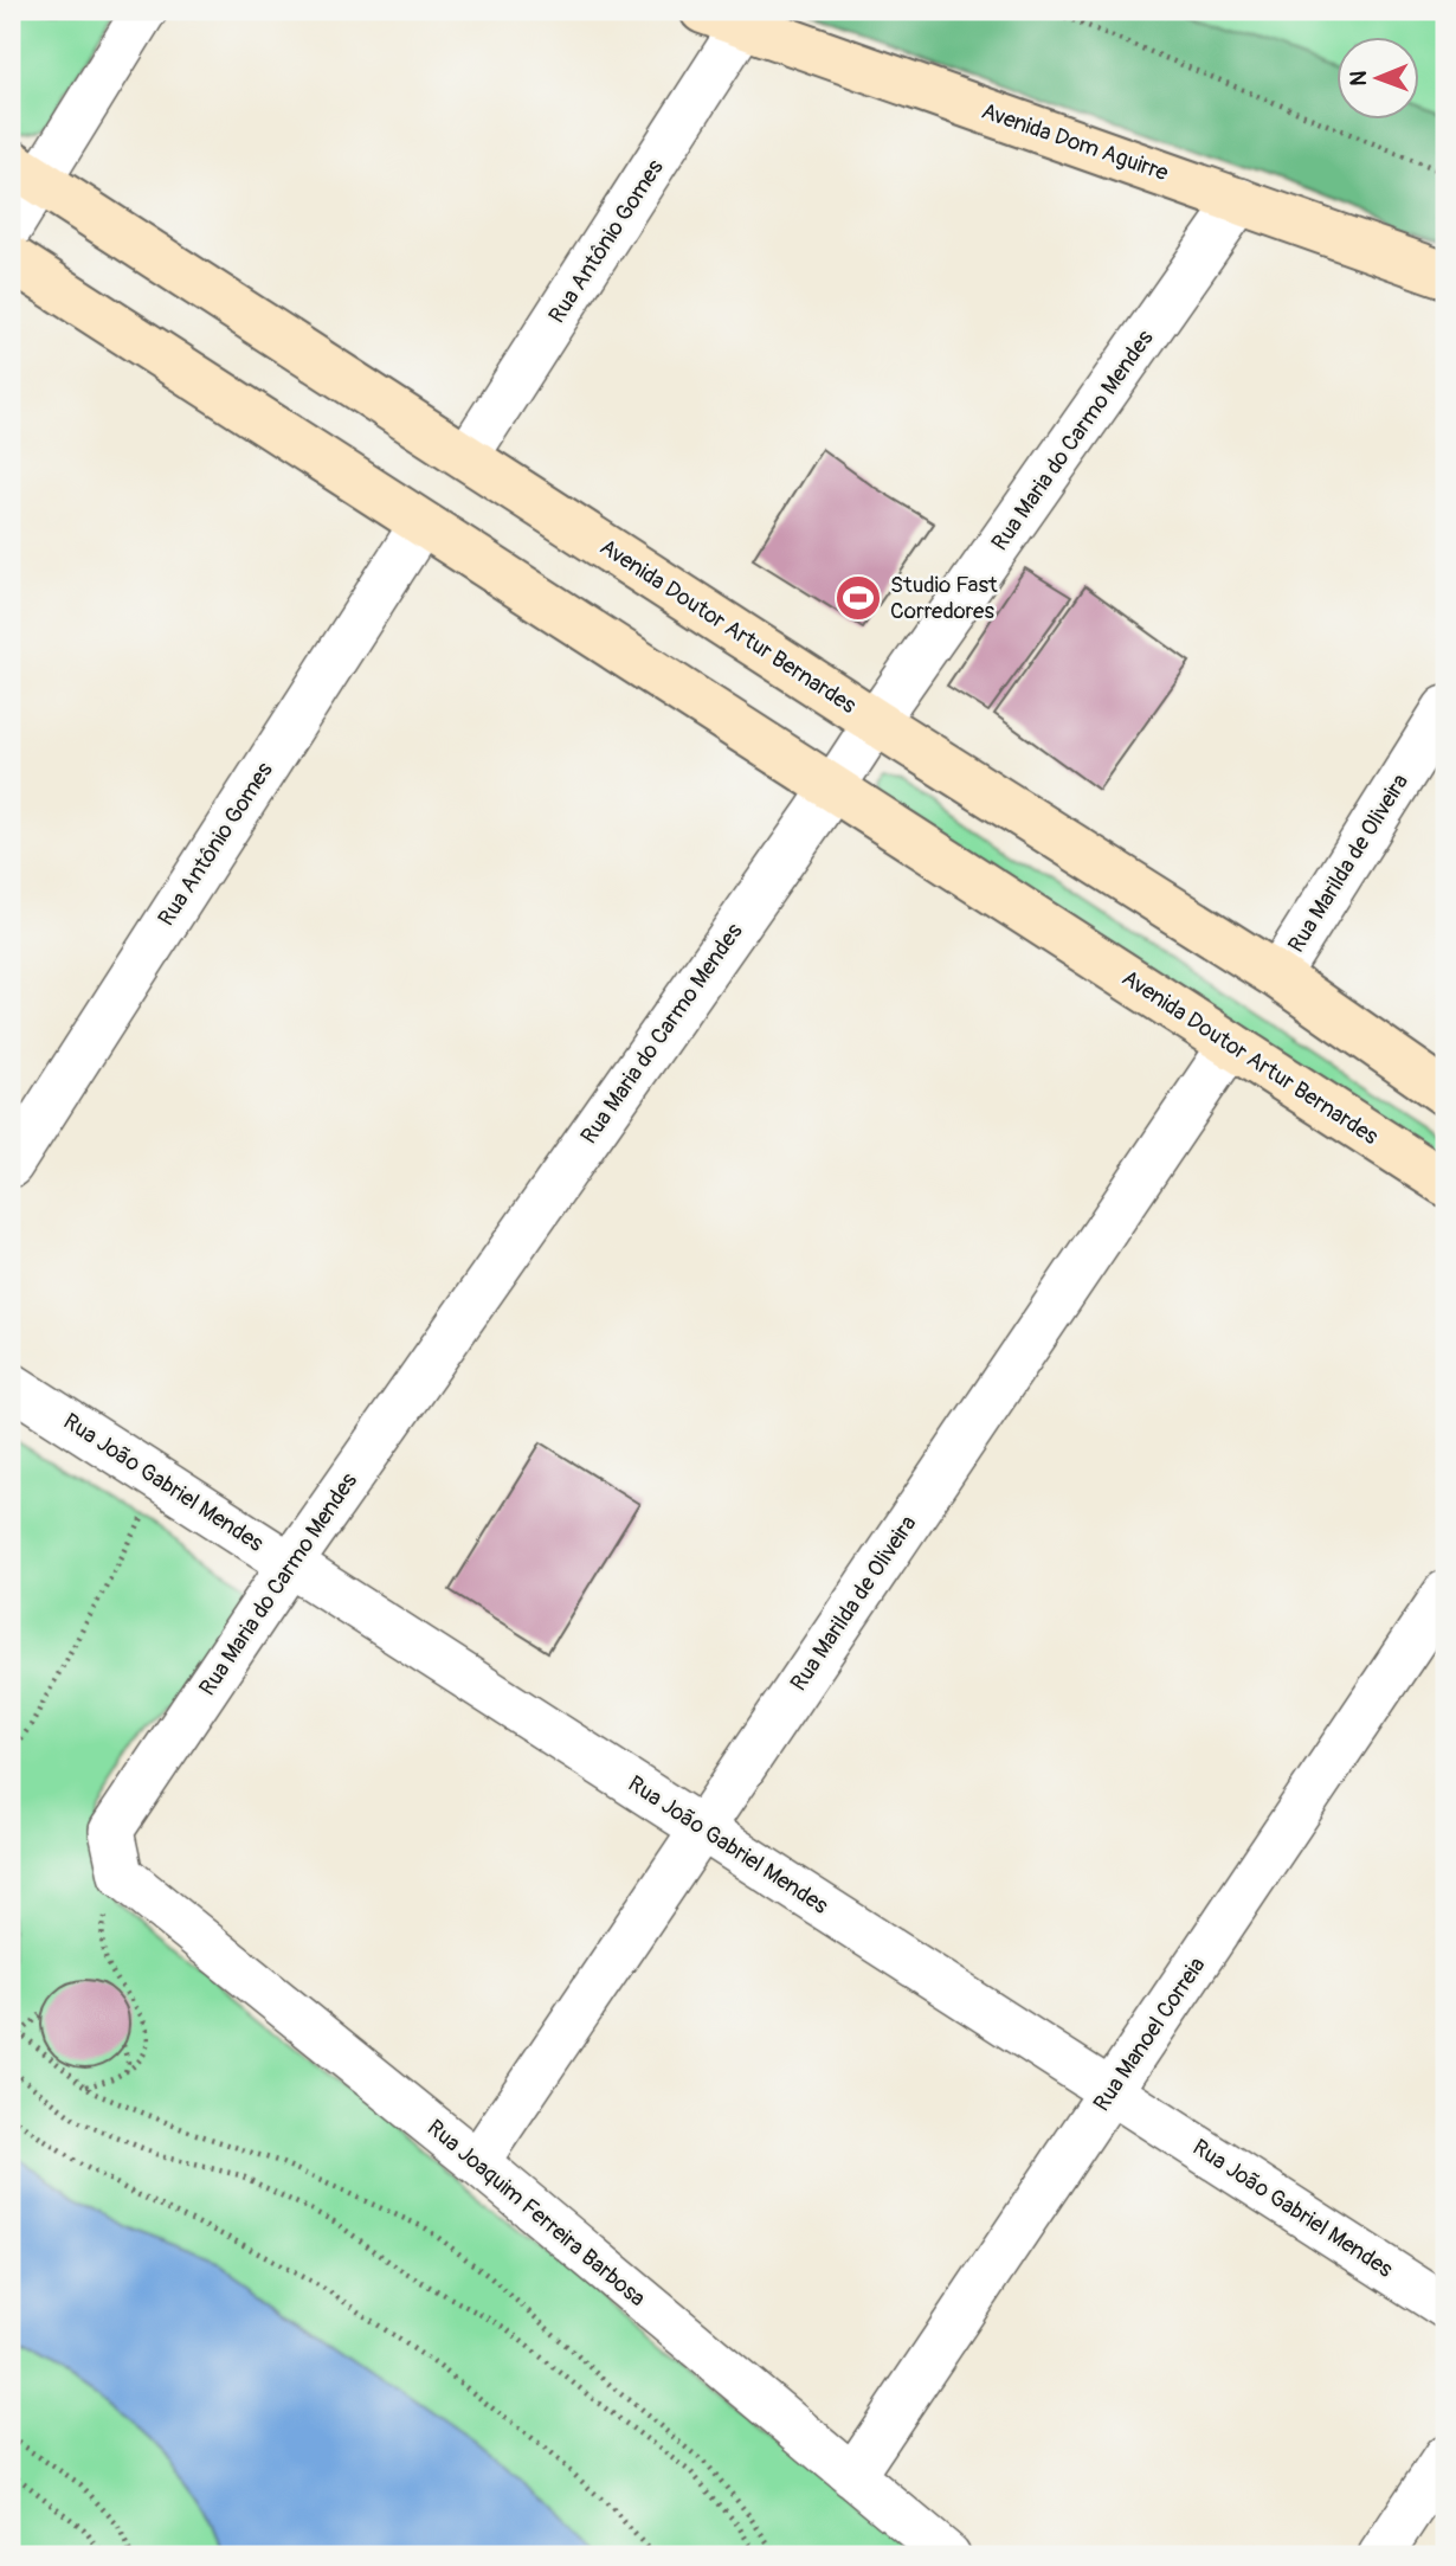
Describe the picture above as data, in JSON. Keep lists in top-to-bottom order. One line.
{"streets":{"main road":["Avenida Dom Aguirre","Avenida Doutor Artur Bernardes"],"street":["Rua Antônio Gomes","Rua Maria do Carmo Mendes","Rua Marilda de Oliveira","Rua João Gabriel Mendes","Rua Manoel Correia","Rua Joaquim Ferreira Barbosa"]},"crossings":[["Avenida Dom Aguirre","Rua Antônio Gomes"],["Avenida Dom Aguirre","Rua Maria do Carmo Mendes"],["Rua Antônio Gomes","Avenida Doutor Artur Bernardes"],["Rua Maria do Carmo Mendes","Avenida Doutor Artur Bernardes"],["Rua Maria do Carmo Mendes","Rua João Gabriel Mendes"],["Rua Maria do Carmo Mendes","Rua Joaquim Ferreira Barbosa"],["Avenida Doutor Artur Bernardes","Rua Marilda de Oliveira"],["Rua Marilda de Oliveira","Rua João Gabriel Mendes"],["Rua Marilda de Oliveira","Rua Joaquim Ferreira Barbosa"],["Rua João Gabriel Mendes","Rua Manoel Correia"],["Rua Manoel Correia","Rua Joaquim Ferreira Barbosa"]],"places":{"sports":["Studio Fast Corredores"]},"north":"left"}
